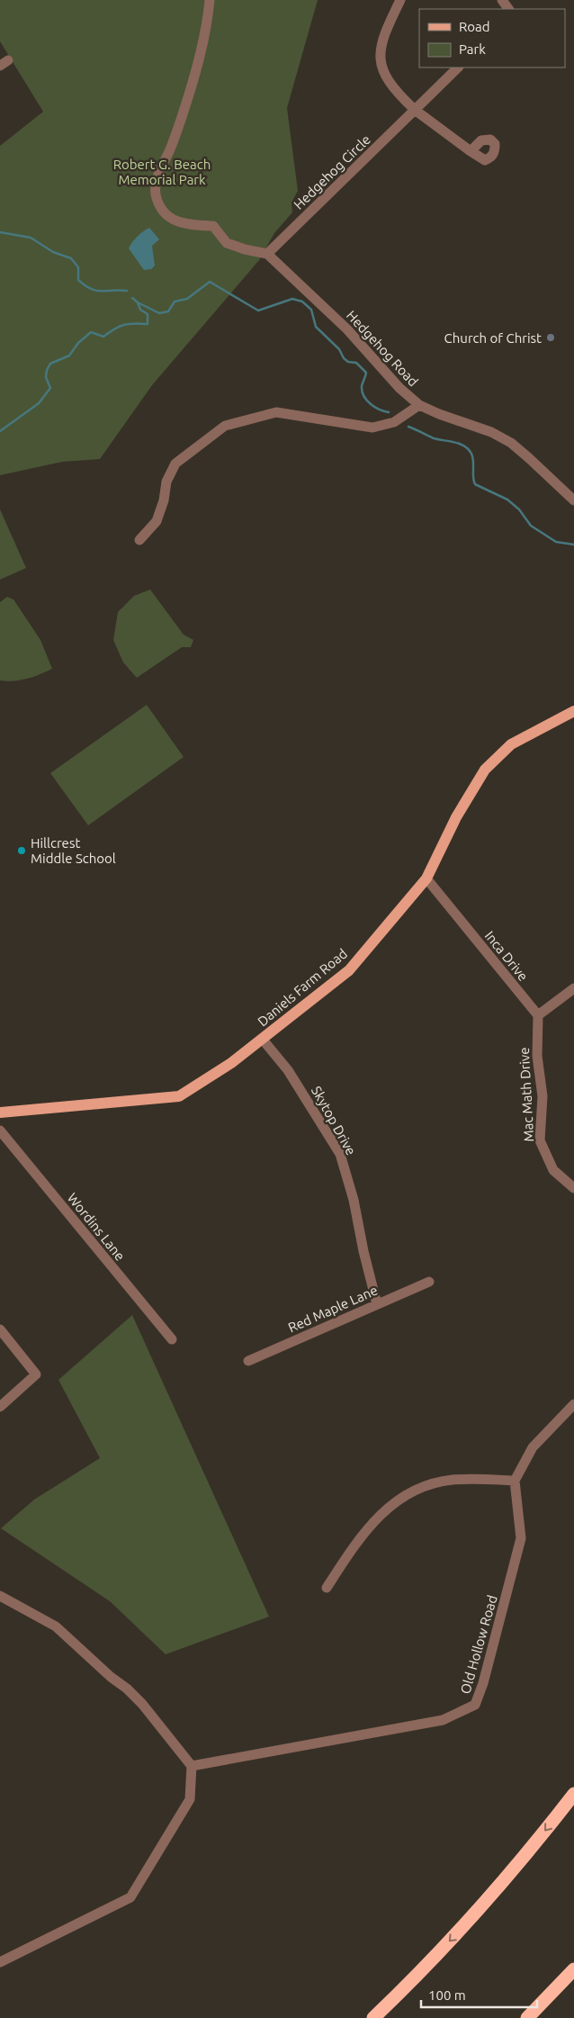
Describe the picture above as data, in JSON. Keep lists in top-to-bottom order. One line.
{"streets":{"main road":["Daniels Farm Road"],"street":["Hedgehog Circle","Hedgehog Road","Inca Drive","Mac Math Drive","Skytop Drive","Wordins Lane","Red Maple Lane","Old Hollow Road"]},"crossings":[["Hedgehog Circle","Hedgehog Road"],["Inca Drive","Daniels Farm Road"],["Inca Drive","Mac Math Drive"],["Daniels Farm Road","Skytop Drive"],["Skytop Drive","Red Maple Lane"]],"parks":["Robert G. Beach Memorial Park"],"places":["Church of Christ","Hillcrest Middle School"],"legend":["Road","Park"],"scale_bar":"100 m"}
